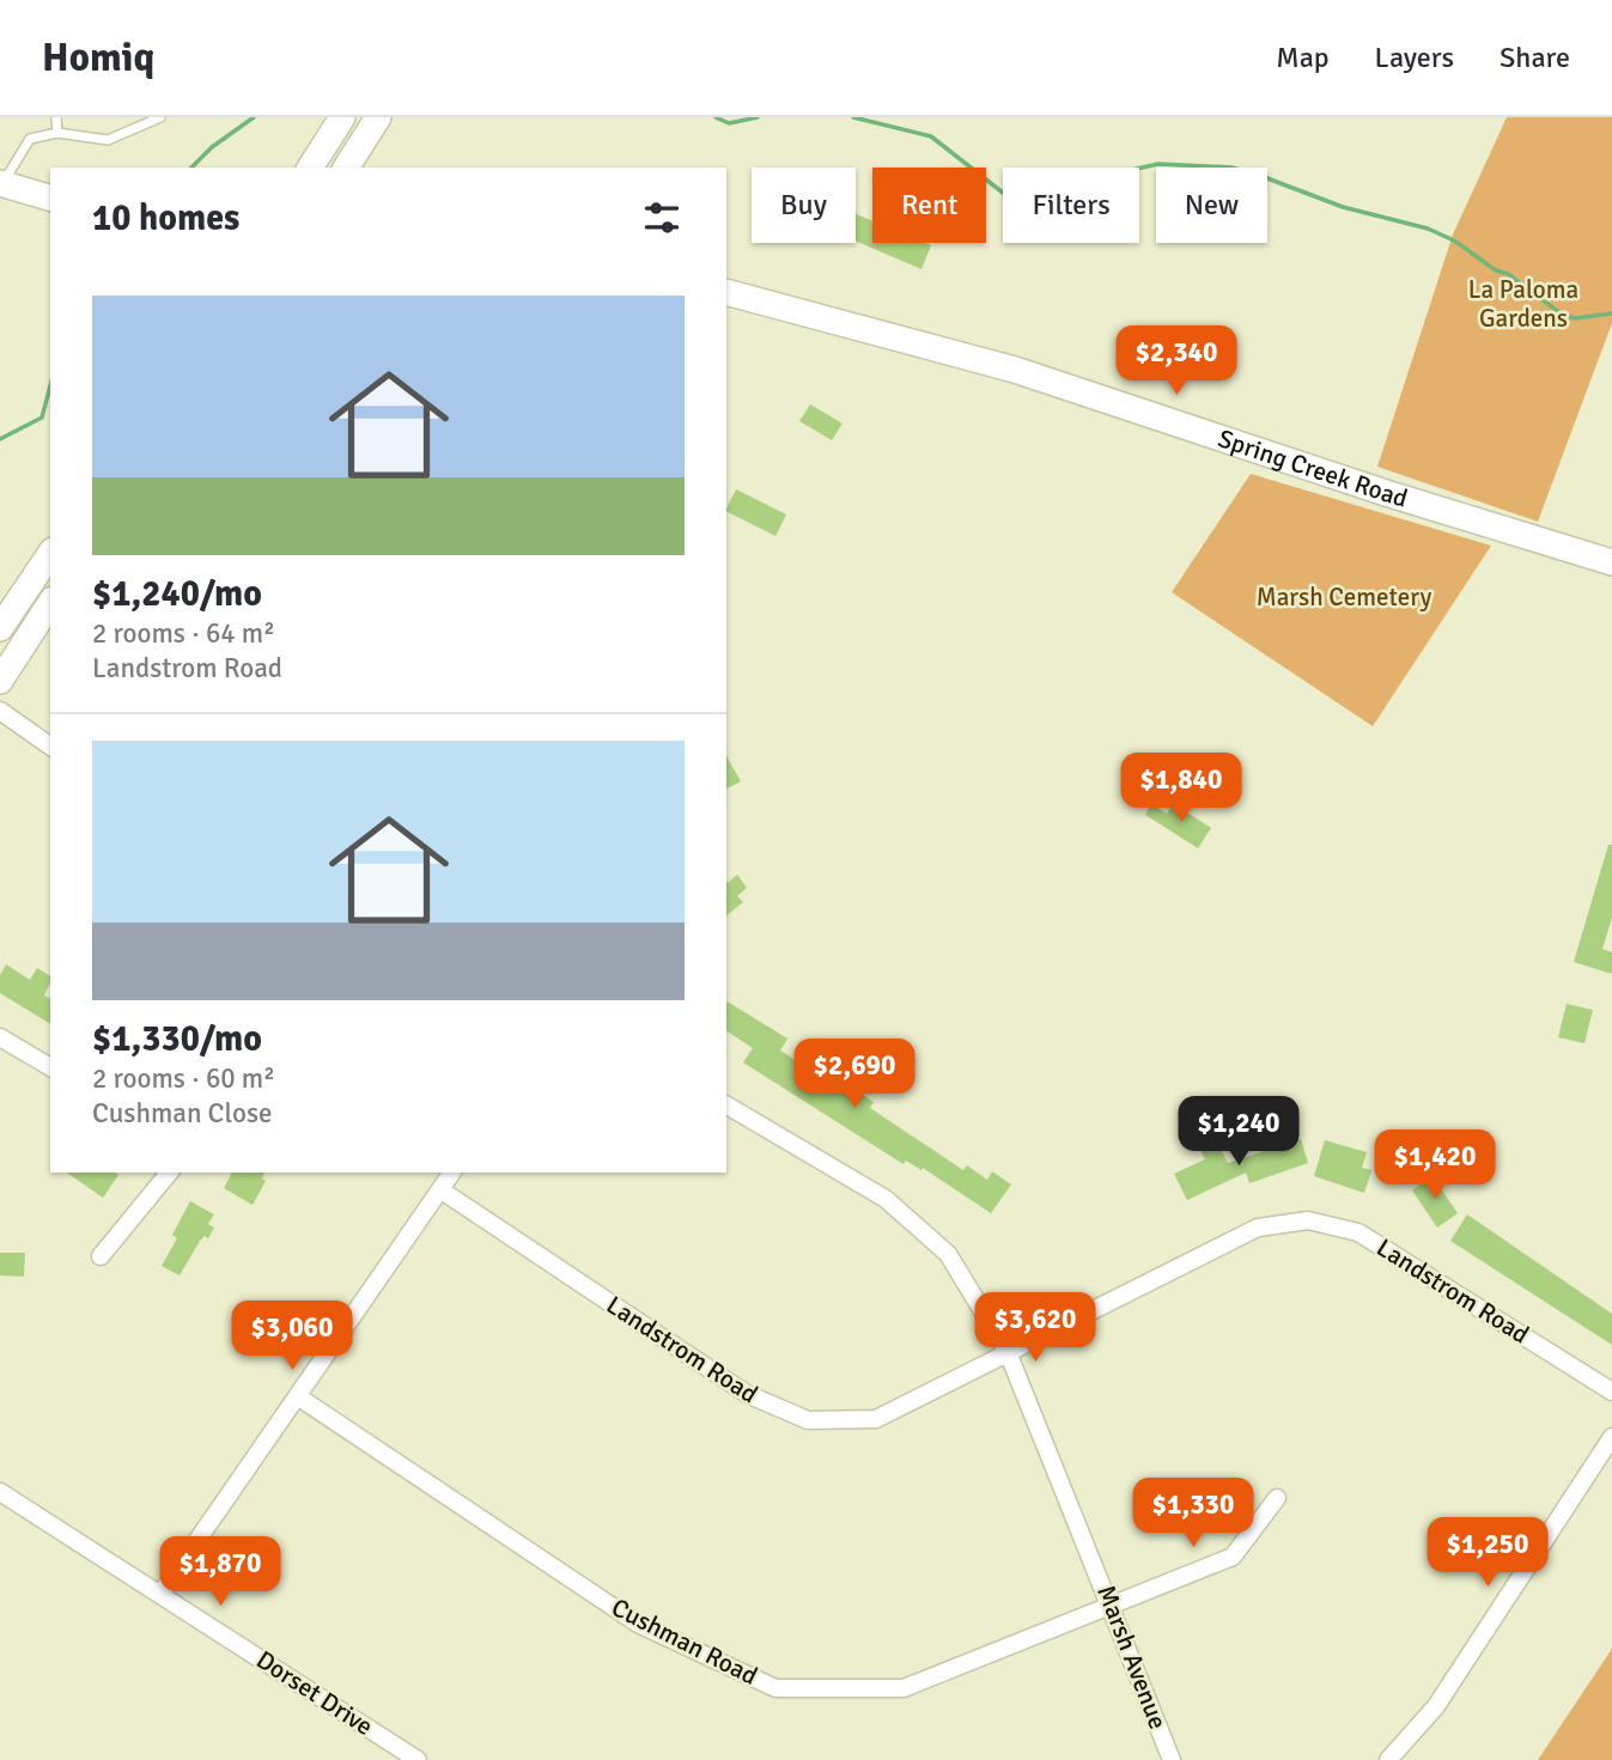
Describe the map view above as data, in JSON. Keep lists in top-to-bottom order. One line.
{"streets":{"main road":["Spring Creek Road"],"street":["Landstrom Road","Cushman Road","Marsh Avenue","Dorset Drive"]},"crossings":[["Landstrom Road","Marsh Avenue"],["Cushman Road","Marsh Avenue"]],"parks":["La Paloma Gardens","Marsh Cemetery"],"page":{"header":"Homiq","nav":["Map","Layers","Share"],"chip":["Buy","Rent","Filters","New"],"heading":"10 homes","list":[{"name":"$1,240/mo","note":"2 rooms · 64 m² · Landstrom Road"},{"name":"$1,330/mo","note":"2 rooms · 60 m² · Cushman Close"}],"price":["$2,340","$1,840","$2,690","$1,240","$1,420","$3,620","$3,060","$1,330","$1,250","$1,870"]}}
